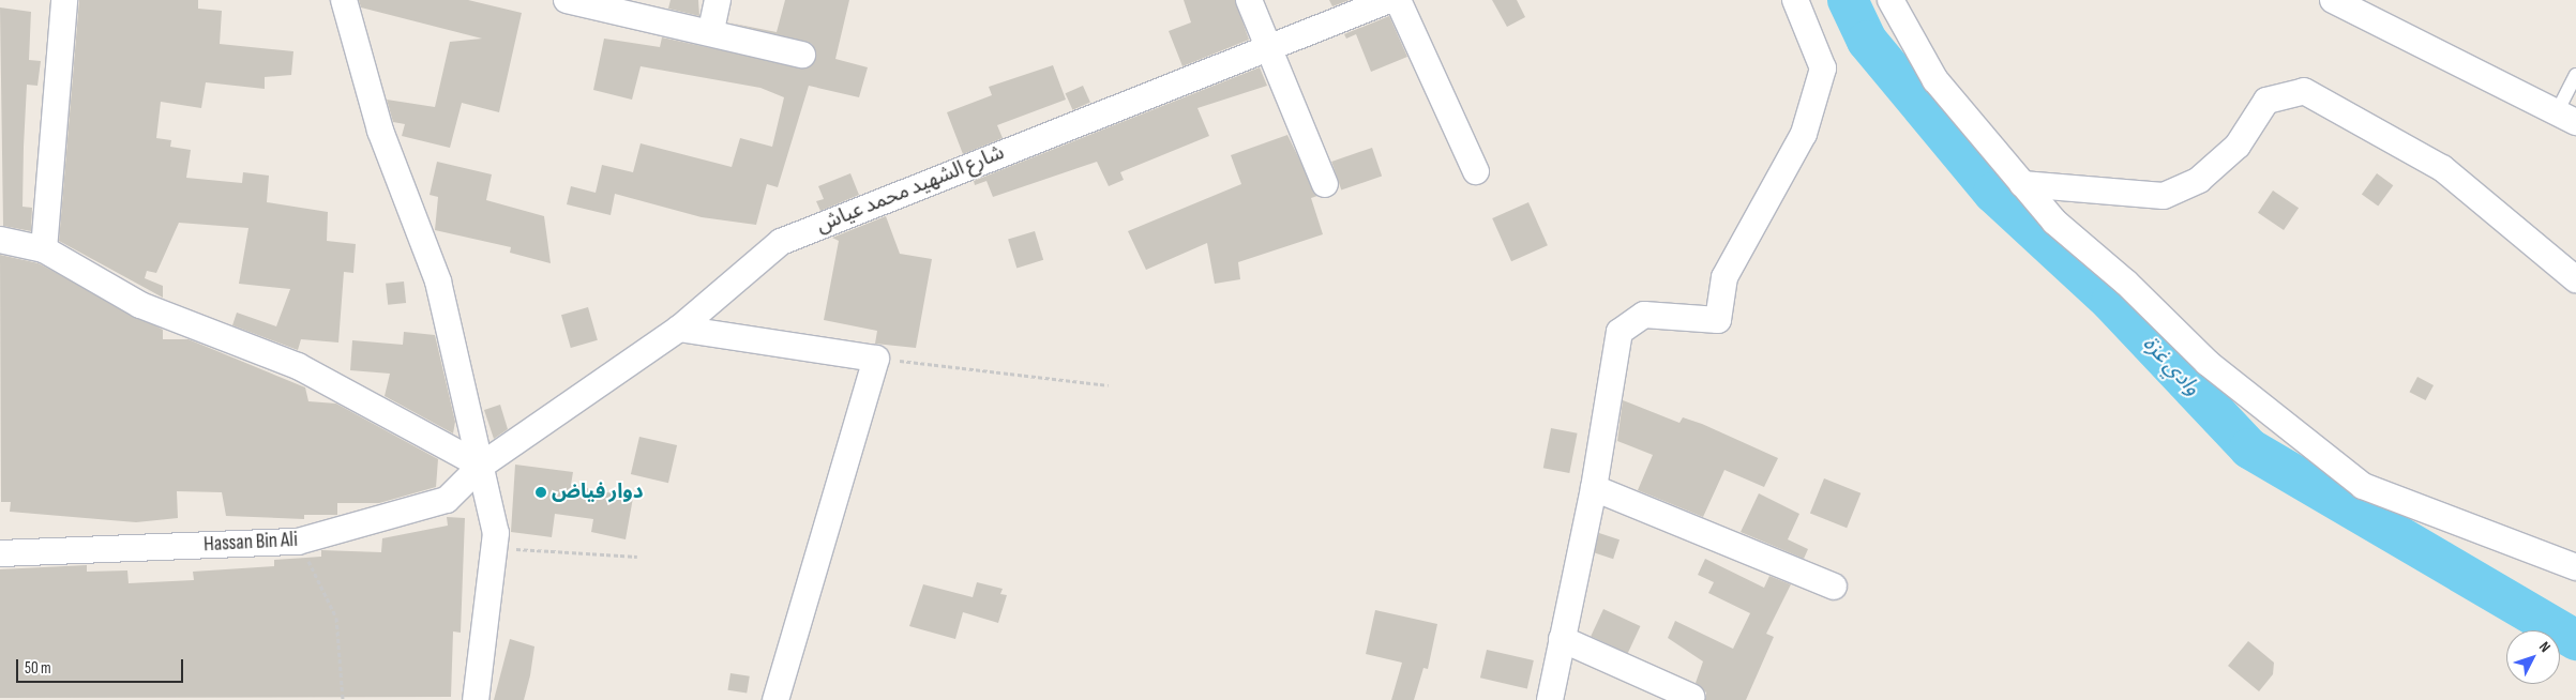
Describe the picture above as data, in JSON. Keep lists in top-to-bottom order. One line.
{"streets":{"street":["شارع الشهيد محمد عياش","Hassan Bin Ali"]},"crossings":[["شارع الشهيد محمد عياش","Hassan Bin Ali"]],"water":["وادي غزة"],"places":["دوار فياض"],"scale_bar":"50 m","north":"top right"}
